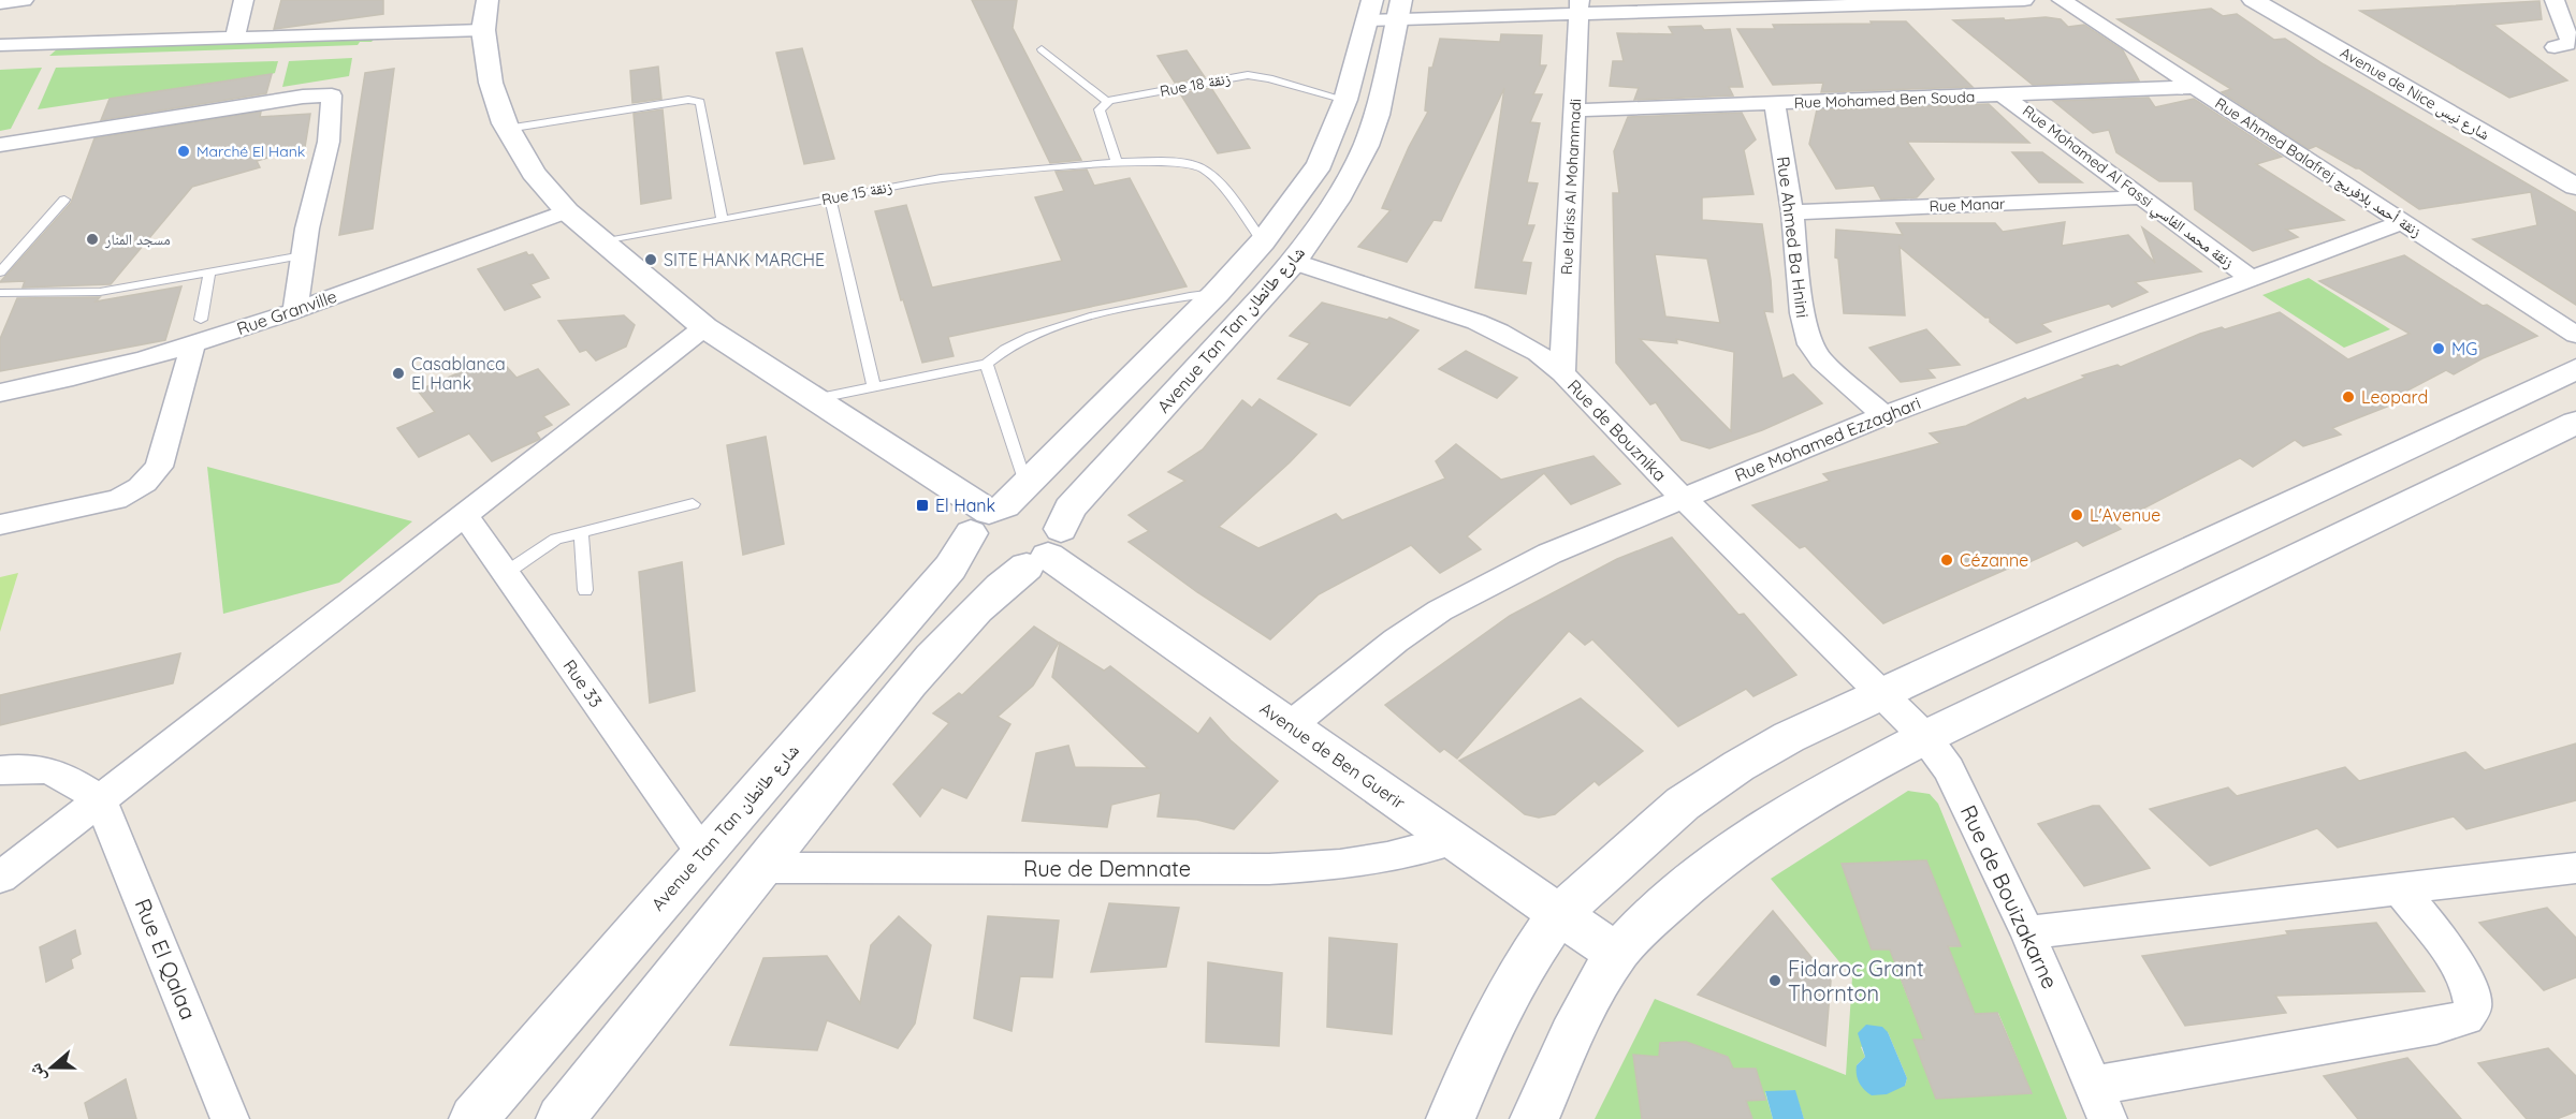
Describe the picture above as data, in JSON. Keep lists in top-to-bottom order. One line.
{"streets":{"main road":["Avenue de Nice شارع نيس","Avenue Tan Tan شارع طانطان","Avenue de Ben Guerir"],"street":["Rue Mohamed Ben Souda","Rue Ahmed Balafrej زنقة أحمد بلافريج","Rue Idriss Al Mohammadi","Rue Mohamed Al Fassi زنقة محمد الفاسي","Rue Manar","Rue Ahmed Ba Hnini","Rue Granville","Rue de Bouznika","Rue Mohamed Ezzaghari","Rue 33","Rue de Demnate","Rue de Bouizakarne","Rue El Qalaa"],"lane":["Rue 18 زنقة","Rue 15 زنقة"]},"crossings":[["Rue 18 زنقة","Avenue Tan Tan شارع طانطان"],["Rue Mohamed Ben Souda","Rue Ahmed Balafrej زنقة أحمد بلافريج"],["Rue Mohamed Ben Souda","Rue Idriss Al Mohammadi"],["Rue Mohamed Ben Souda","Rue Mohamed Al Fassi زنقة محمد الفاسي"],["Rue Mohamed Ben Souda","Rue Ahmed Ba Hnini"],["Rue Ahmed Balafrej زنقة أحمد بلافريج","Rue Mohamed Ezzaghari"],["Rue Idriss Al Mohammadi","Rue de Bouznika"],["Rue Mohamed Al Fassi زنقة محمد الفاسي","Rue Manar"],["Rue Mohamed Al Fassi زنقة محمد الفاسي","Rue Mohamed Ezzaghari"],["Rue 15 زنقة","Avenue Tan Tan شارع طانطان"],["Rue Manar","Rue Ahmed Ba Hnini"],["Rue Ahmed Ba Hnini","Rue Mohamed Ezzaghari"],["Avenue Tan Tan شارع طانطان","Rue de Bouznika"],["Avenue Tan Tan شارع طانطان","Rue 33"],["Avenue Tan Tan شارع طانطان","Avenue de Ben Guerir"],["Avenue Tan Tan شارع طانطان","Rue de Demnate"],["Rue de Bouznika","Rue Mohamed Ezzaghari"],["Rue de Bouznika","Rue de Bouizakarne"],["Rue Mohamed Ezzaghari","Avenue de Ben Guerir"],["Avenue de Ben Guerir","Rue de Demnate"]],"places":{"other":["Marché El Hank","مسجد المنار","SITE HANK MARCHE","MG","Casablanca El Hank","Leopard","L'Avenue","Cézanne","Fidaroc Grant Thornton"],"transit":["El Hank"]},"north":"left"}
